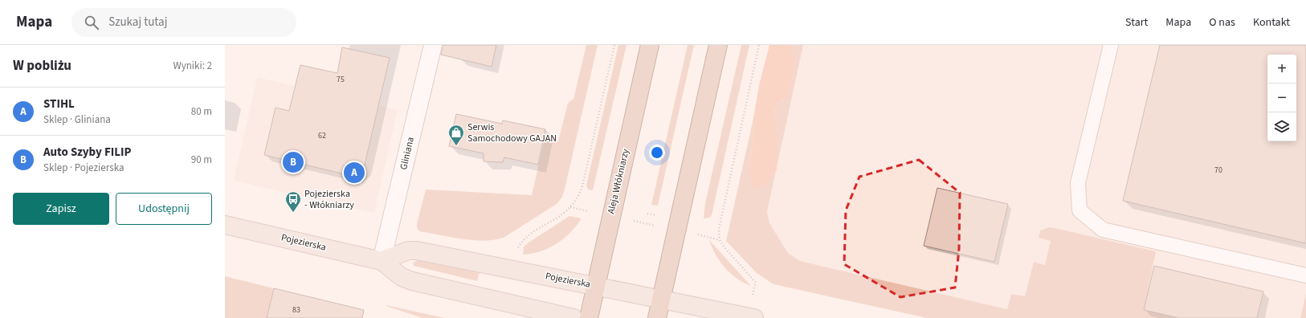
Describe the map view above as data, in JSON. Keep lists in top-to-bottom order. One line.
{"streets":{"main road":["Aleja Włókniarzy"],"street":["Gliniana","Pojezierska"]},"crossings":[["Gliniana","Pojezierska"],["Aleja Włókniarzy","Pojezierska"]],"places":{"shop":["Serwis Samochodowy GAJAN"],"bus stop":["Pojezierska - Włókniarzy"]},"house_numbers":["75","62","70","83"],"page":{"header":"Mapa","search":"Szukaj tutaj","nav":["Start","Mapa","O nas","Kontakt"],"heading":["W pobliżu","Wyniki: 2"],"map_buttons":["+","−"],"list":[{"mark":"A","name":"STIHL","note":"Sklep · Gliniana","value":"80 m"},{"mark":"B","name":"Auto Szyby FILIP","note":"Sklep · Pojezierska","value":"90 m"}],"pins":["B","A"],"buttons":["Zapisz","Udostępnij"]}}
